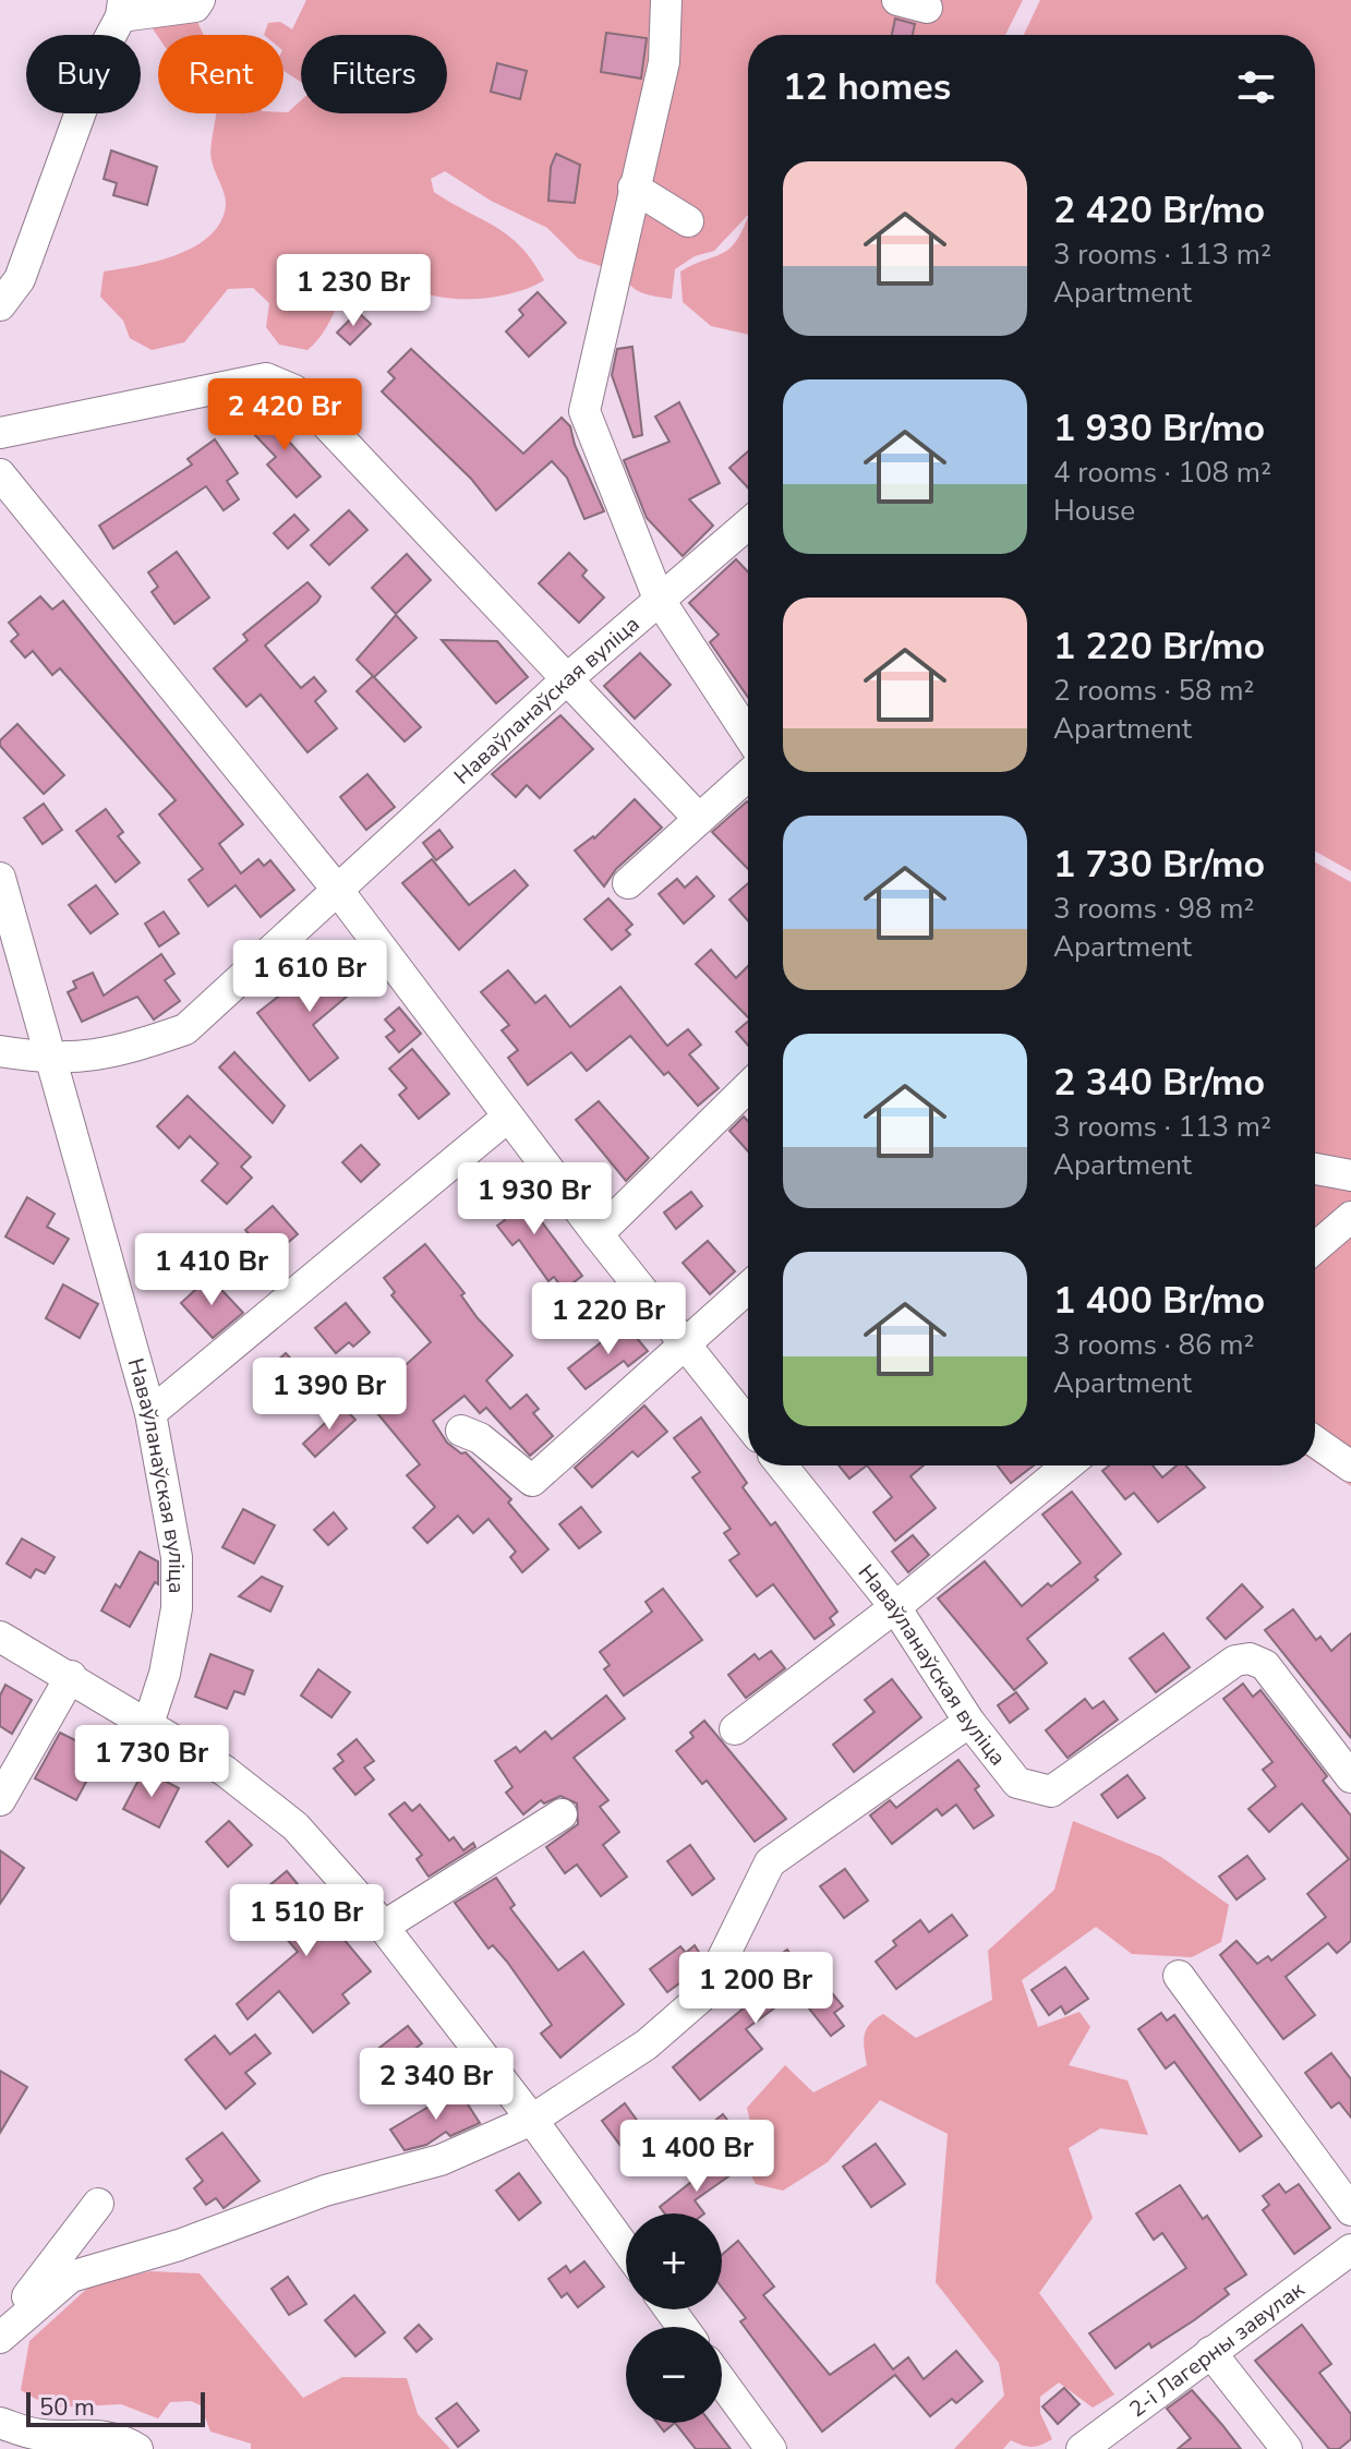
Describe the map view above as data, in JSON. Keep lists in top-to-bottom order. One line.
{"streets":{"street":["Наваўланаўская вуліца","2-і Лагерны завулак"]},"scale_bar":"50 m","page":{"chip":["Buy","Rent","Filters"],"heading":"12 homes","list":[{"name":"2 420 Br/mo","note":"3 rooms · 113 m² · Apartment"},{"name":"1 930 Br/mo","note":"4 rooms · 108 m² · House"},{"name":"1 220 Br/mo","note":"2 rooms · 58 m² · Apartment"},{"name":"1 730 Br/mo","note":"3 rooms · 98 m² · Apartment"},{"name":"2 340 Br/mo","note":"3 rooms · 113 m² · Apartment"},{"name":"1 400 Br/mo","note":"3 rooms · 86 m² · Apartment"}],"price":["1 230 Br","2 420 Br","1 610 Br","1 930 Br","1 410 Br","1 220 Br","1 390 Br","1 730 Br","1 510 Br","1 200 Br","2 340 Br","1 400 Br"],"map_buttons":["+","−"],"scale":"50 m"}}
